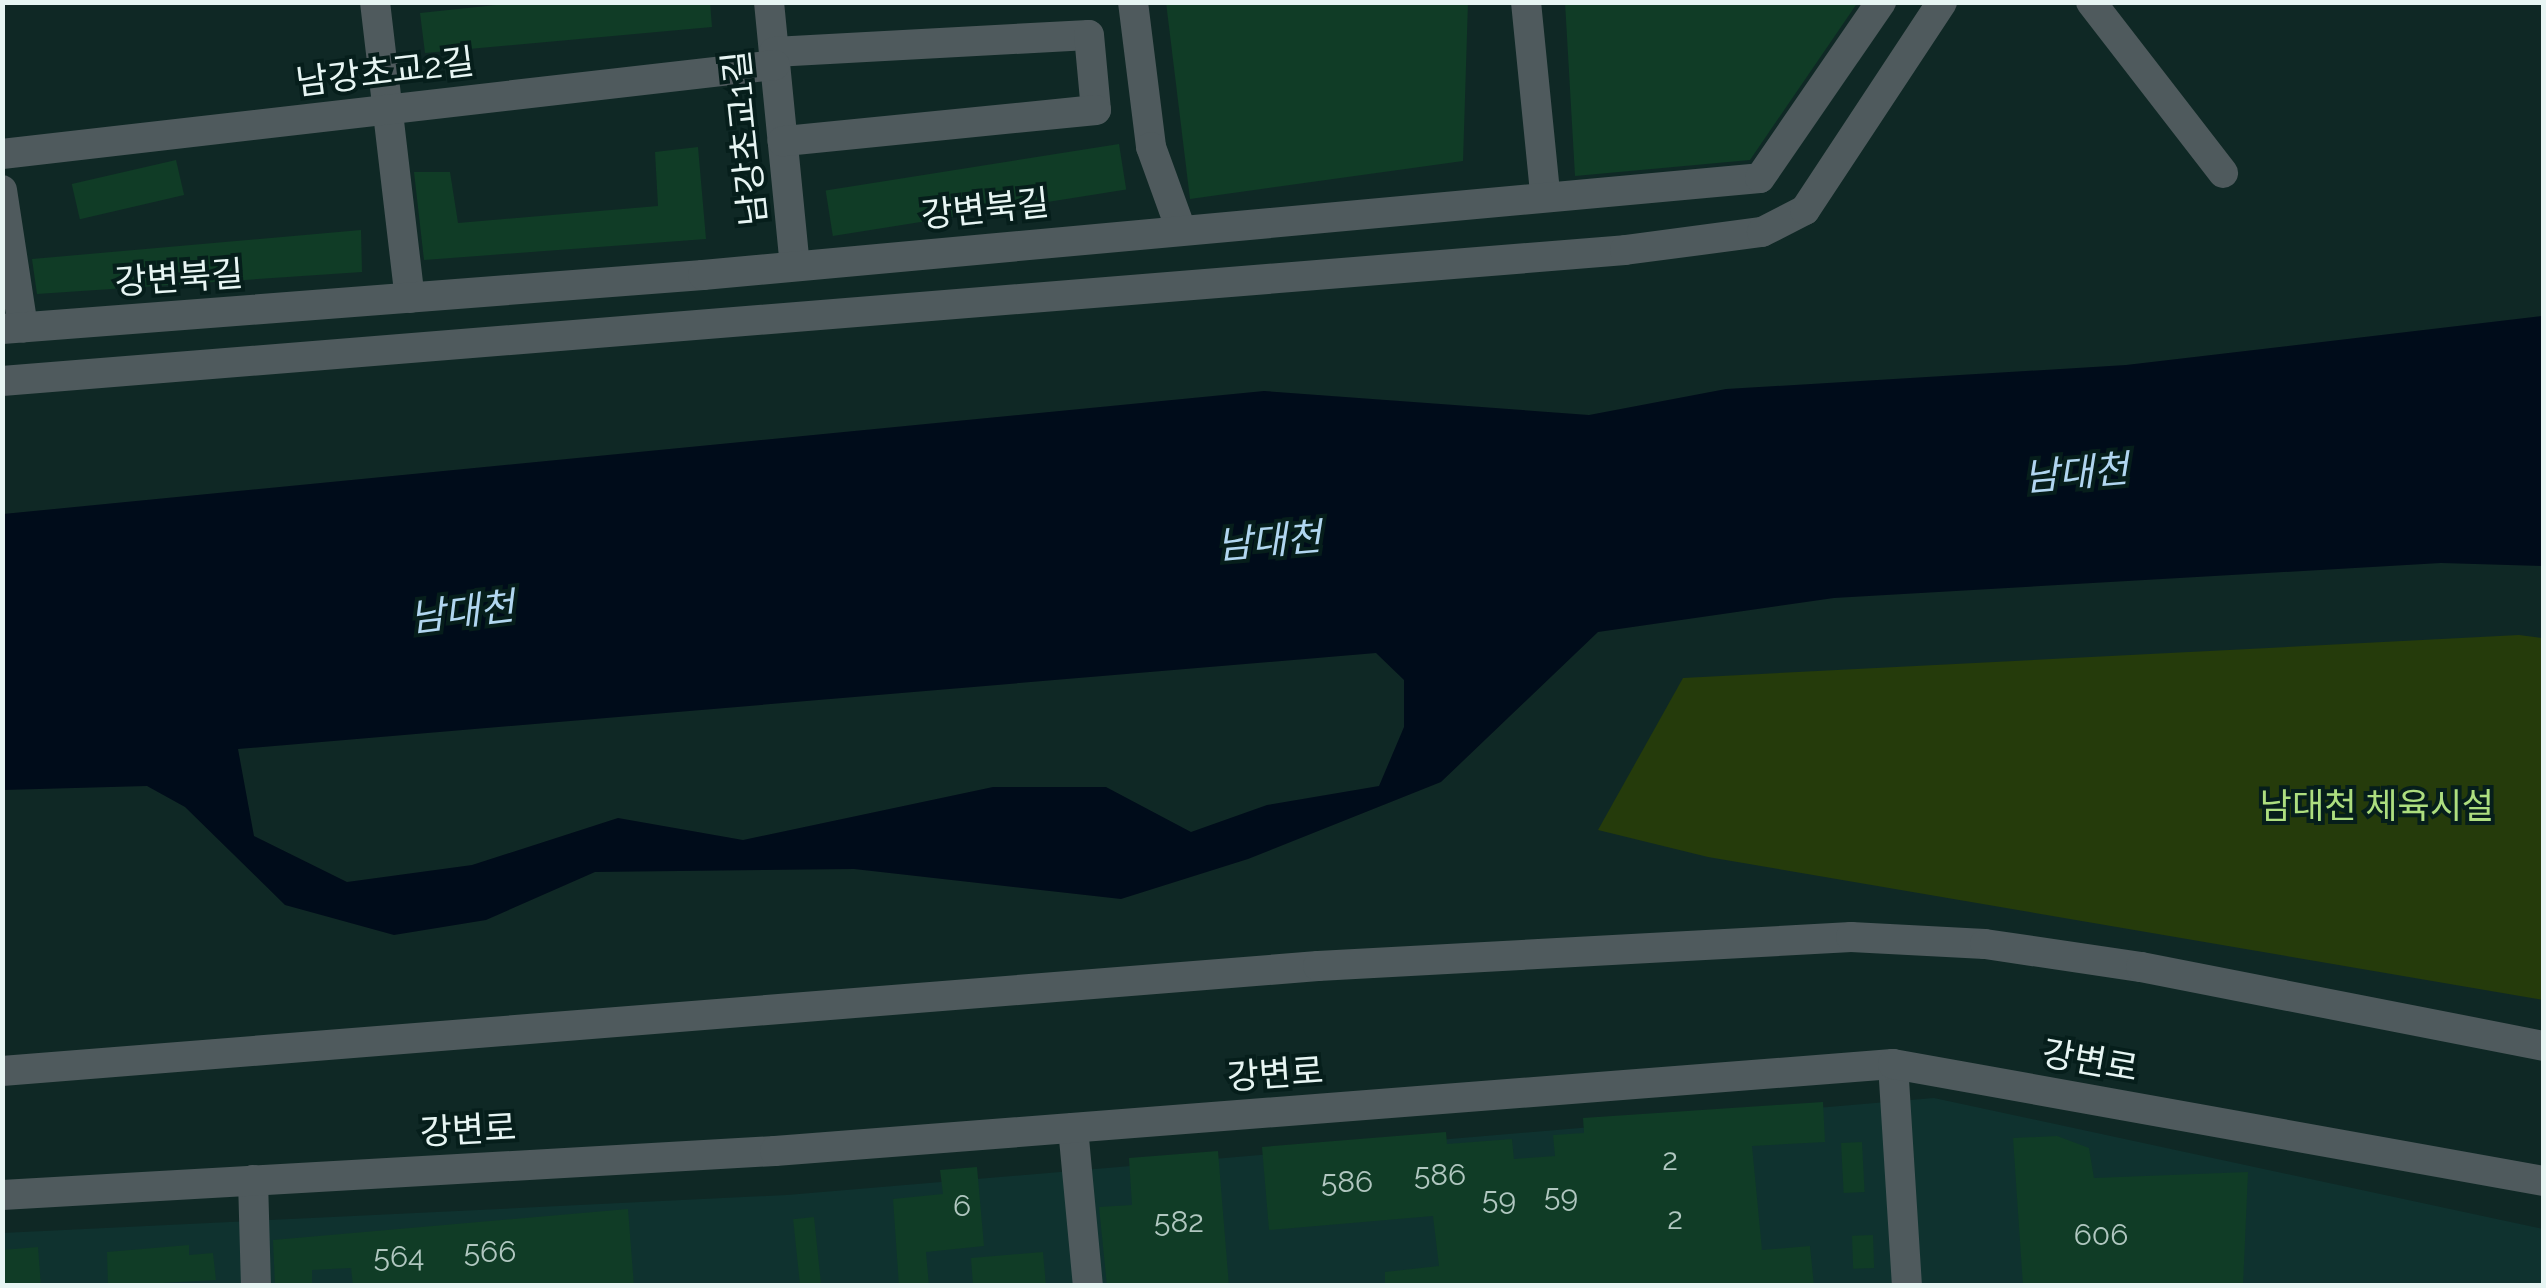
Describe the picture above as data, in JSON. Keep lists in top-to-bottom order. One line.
{"streets":{"street":["남강초교2길","남강초교1길","강변북길","강변로"]},"crossings":[["남강초교2길","남강초교1길"],["남강초교1길","강변북길"]],"water":["남대천"],"parks":["남대천 체육시설"],"house_numbers":["2","586","586","59","59","6","2","582","606","566","564"]}
